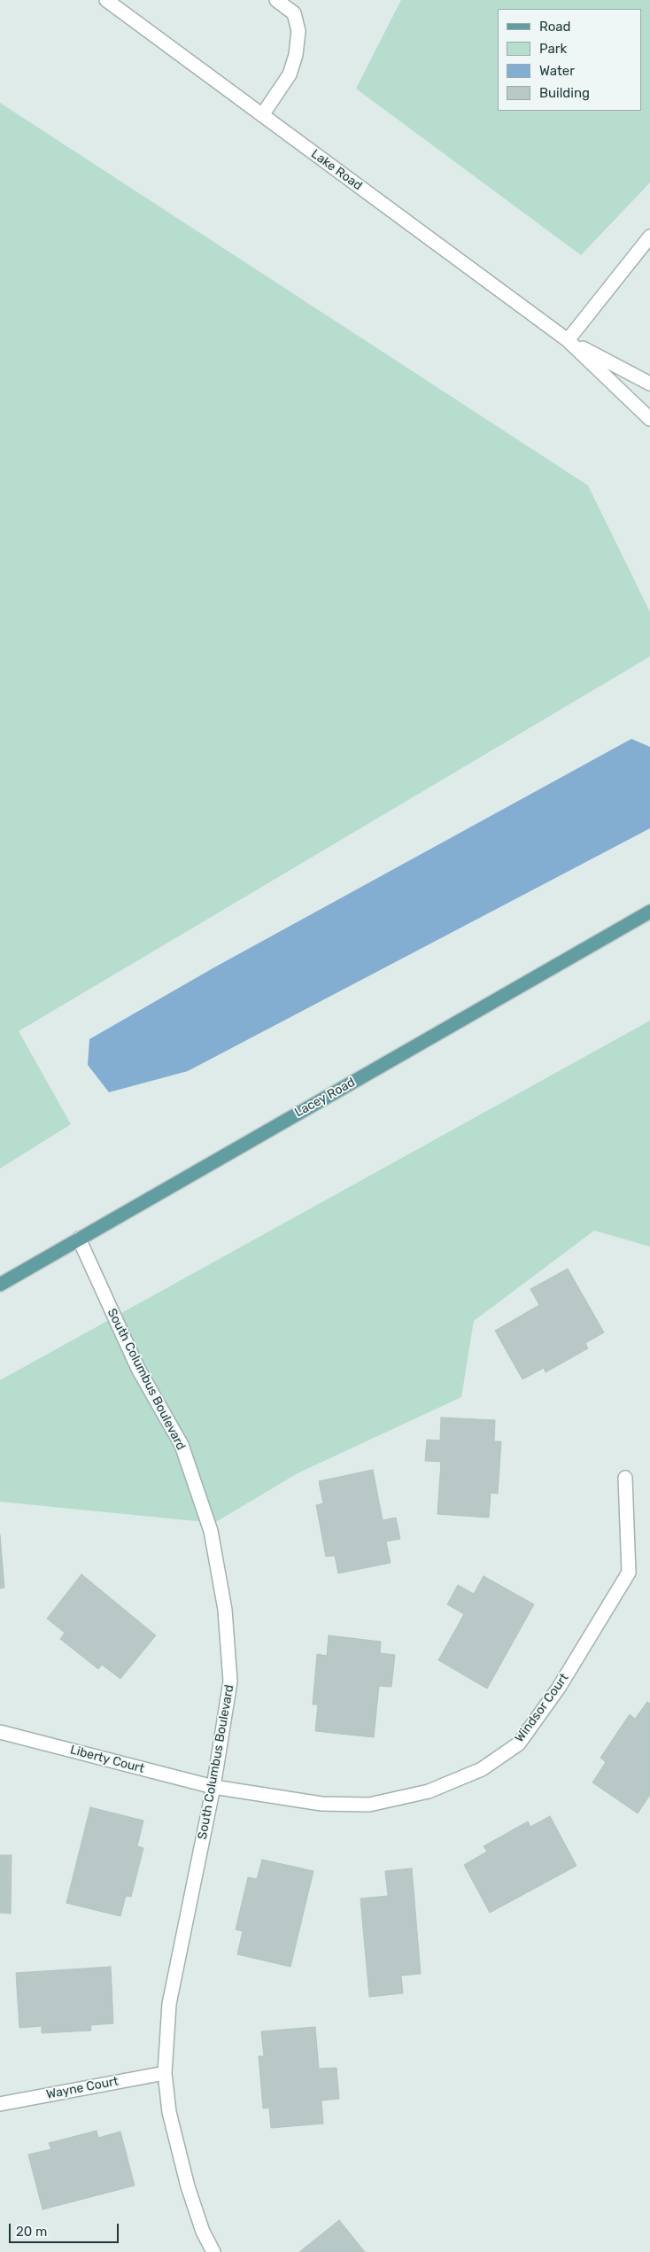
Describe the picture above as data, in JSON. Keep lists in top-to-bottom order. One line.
{"streets":{"main road":["Lacey Road"],"street":["Lake Road","South Columbus Boulevard","Windsor Court","Liberty Court","Wayne Court"]},"crossings":[["Lacey Road","South Columbus Boulevard"],["South Columbus Boulevard","Windsor Court"],["South Columbus Boulevard","Liberty Court"],["South Columbus Boulevard","Wayne Court"],["Windsor Court","Liberty Court"]],"legend":["Road","Park","Water","Building"],"scale_bar":"20 m"}
